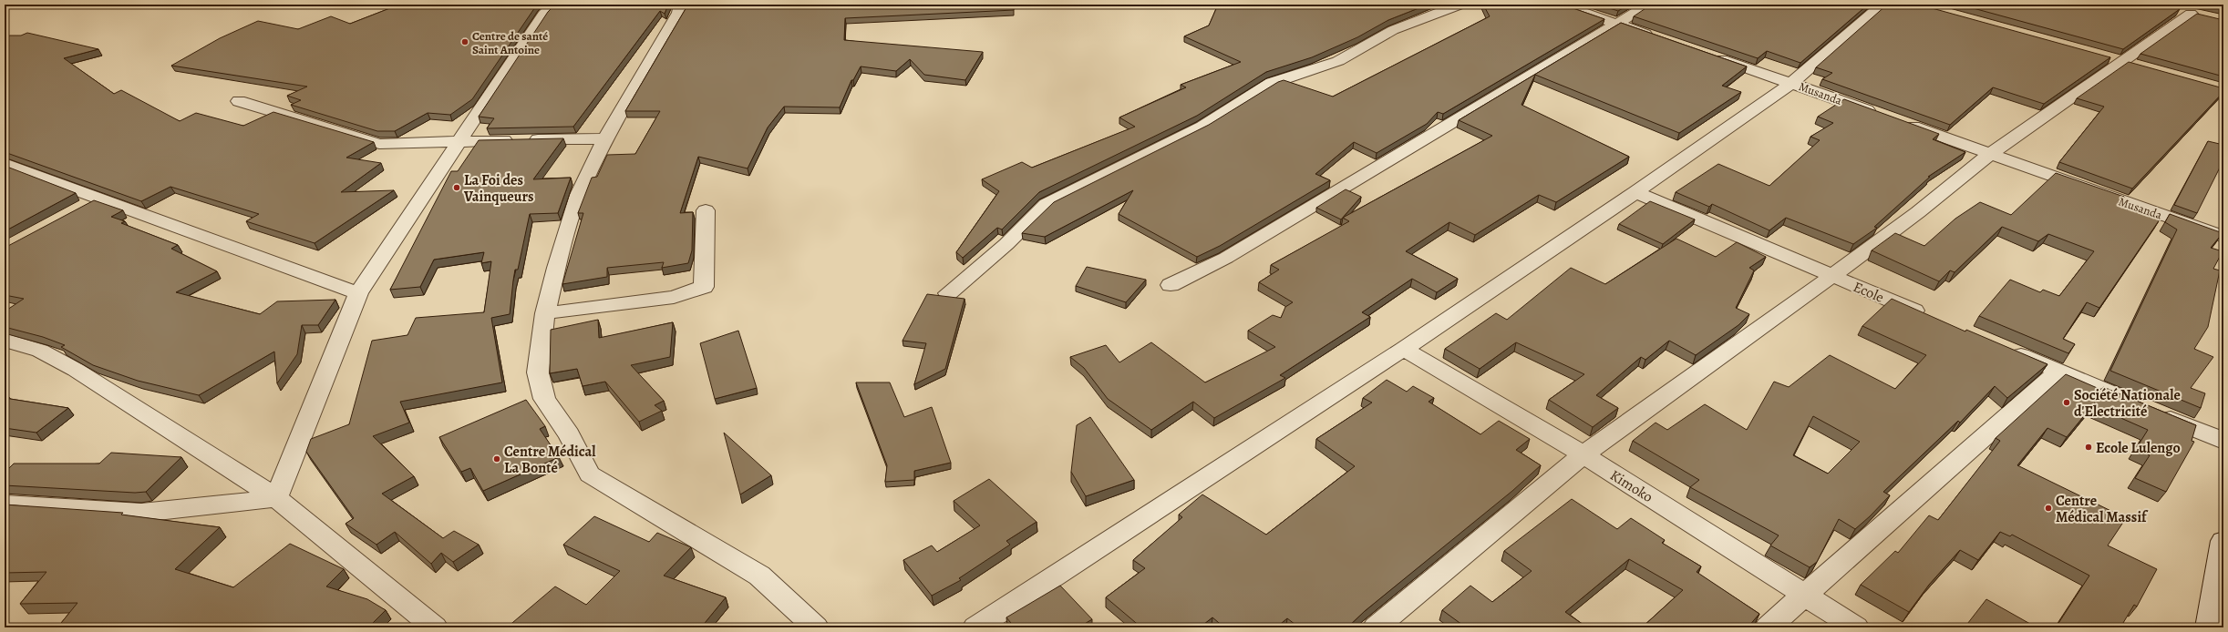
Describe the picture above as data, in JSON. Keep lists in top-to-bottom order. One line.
{"streets":{"street":["Musanda","Ecole","Kimoko"]},"places":["Centre de santé Saint Antoine","La Foi des Vainqueurs","Société Nationale d'Electricité","Ecole Lulengo","Centre Médical La Bonté","Centre Médical Massif"]}
